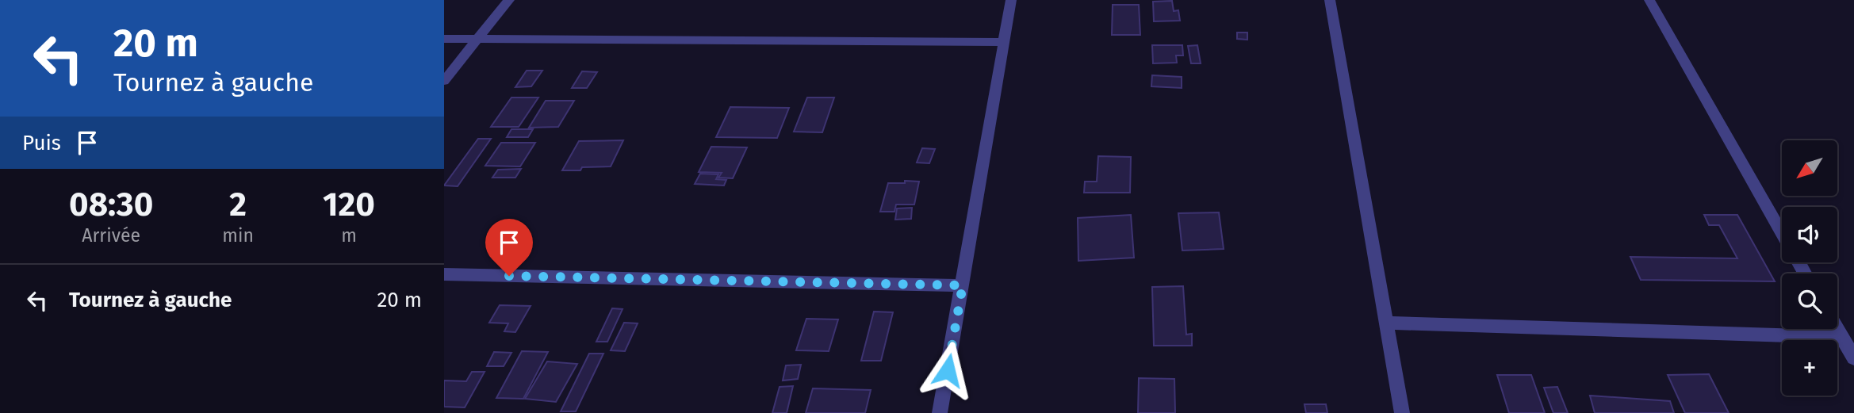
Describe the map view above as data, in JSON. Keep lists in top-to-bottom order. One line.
{"north":"bottom left","page":{"turn":["20 m","Tournez à gauche"],"then":"Puis","map_buttons":"+","eta":["08:30","Arrivée","2","min","120","m"],"list":[{"name":"Tournez à gauche","value":"20 m"}]}}
